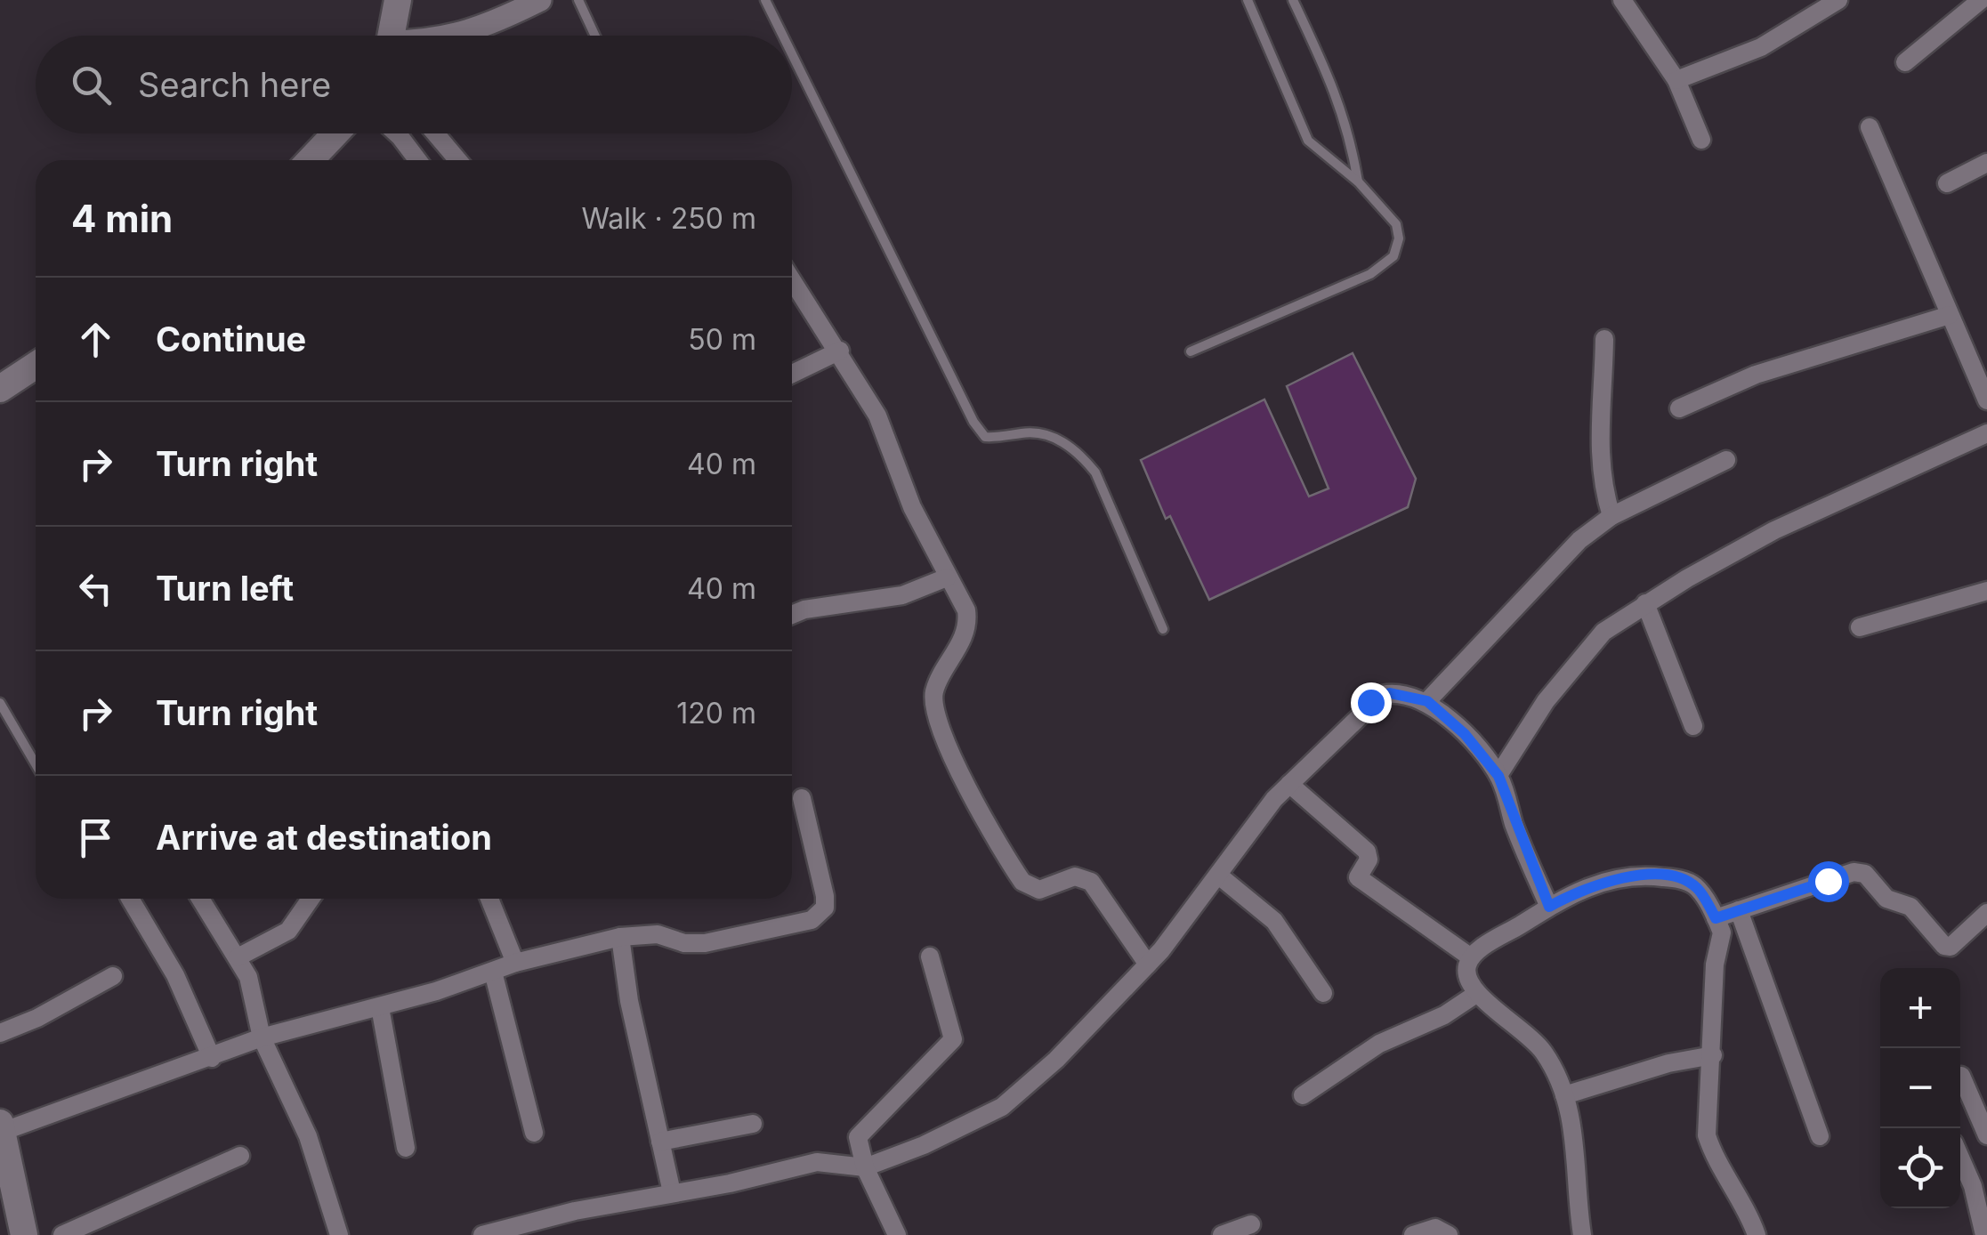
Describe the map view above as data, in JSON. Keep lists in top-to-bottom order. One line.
{"page":{"search":"Search here","heading":["4 min","Walk · 250 m"],"list":[["Continue","50 m"],["Turn right","40 m"],["Turn left","40 m"],["Turn right","120 m"],"Arrive at destination"],"map_buttons":["+","−"]}}
